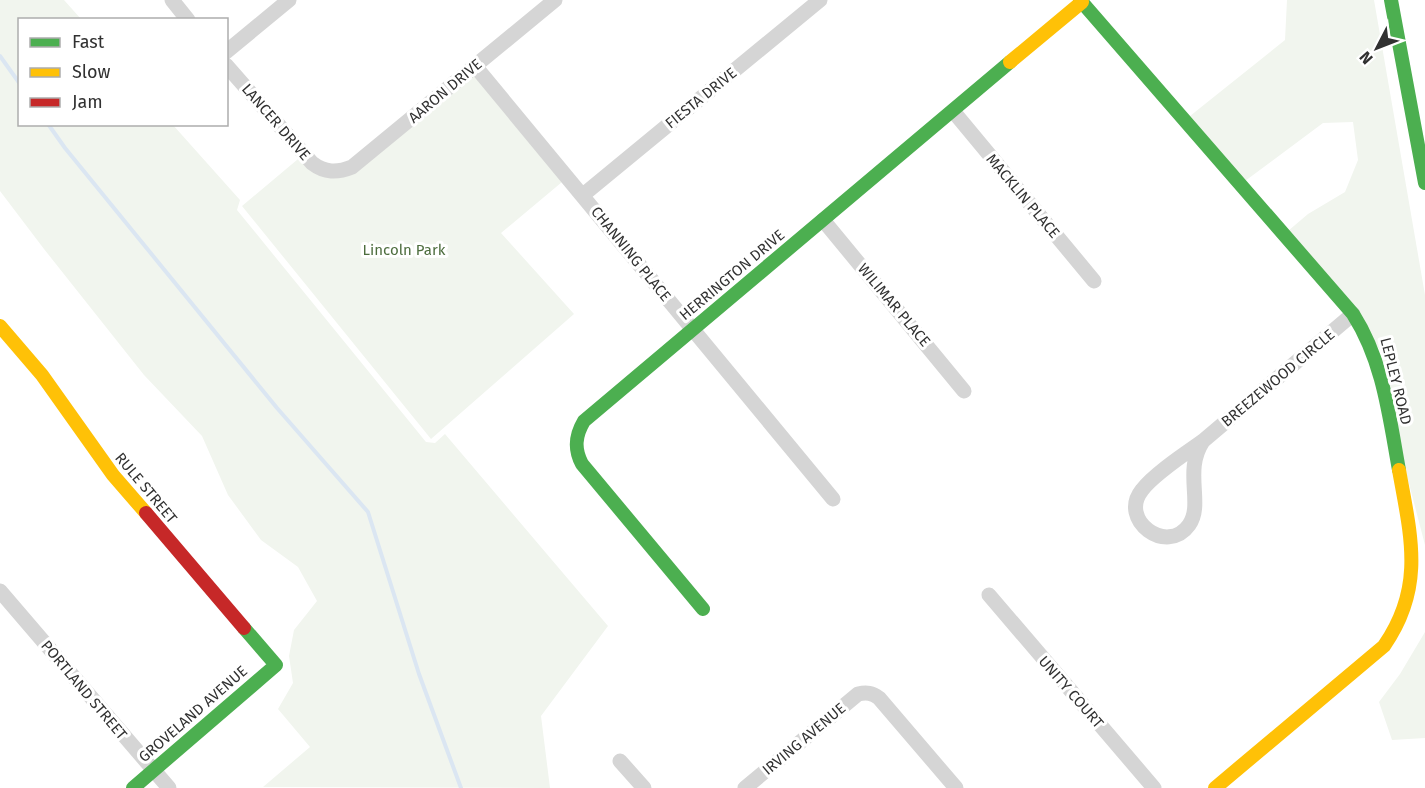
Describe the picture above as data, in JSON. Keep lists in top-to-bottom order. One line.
{"streets":{"main road":["HERRINGTON DRIVE","LEPLEY ROAD","RULE STREET","GROVELAND AVENUE"],"street":["AARON DRIVE","FIESTA DRIVE","LANCER DRIVE","MACKLIN PLACE","CHANNING PLACE","WILIMAR PLACE","BREEZEWOOD CIRCLE","PORTLAND STREET","UNITY COURT","IRVING AVENUE"]},"crossings":[["AARON DRIVE","LANCER DRIVE"],["AARON DRIVE","CHANNING PLACE"],["FIESTA DRIVE","CHANNING PLACE"],["MACKLIN PLACE","HERRINGTON DRIVE"],["CHANNING PLACE","HERRINGTON DRIVE"],["HERRINGTON DRIVE","WILIMAR PLACE"],["HERRINGTON DRIVE","LEPLEY ROAD"],["BREEZEWOOD CIRCLE","LEPLEY ROAD"],["RULE STREET","GROVELAND AVENUE"],["PORTLAND STREET","GROVELAND AVENUE"]],"parks":["Lincoln Park"],"legend":["Fast","Slow","Jam"],"north":"bottom left"}
